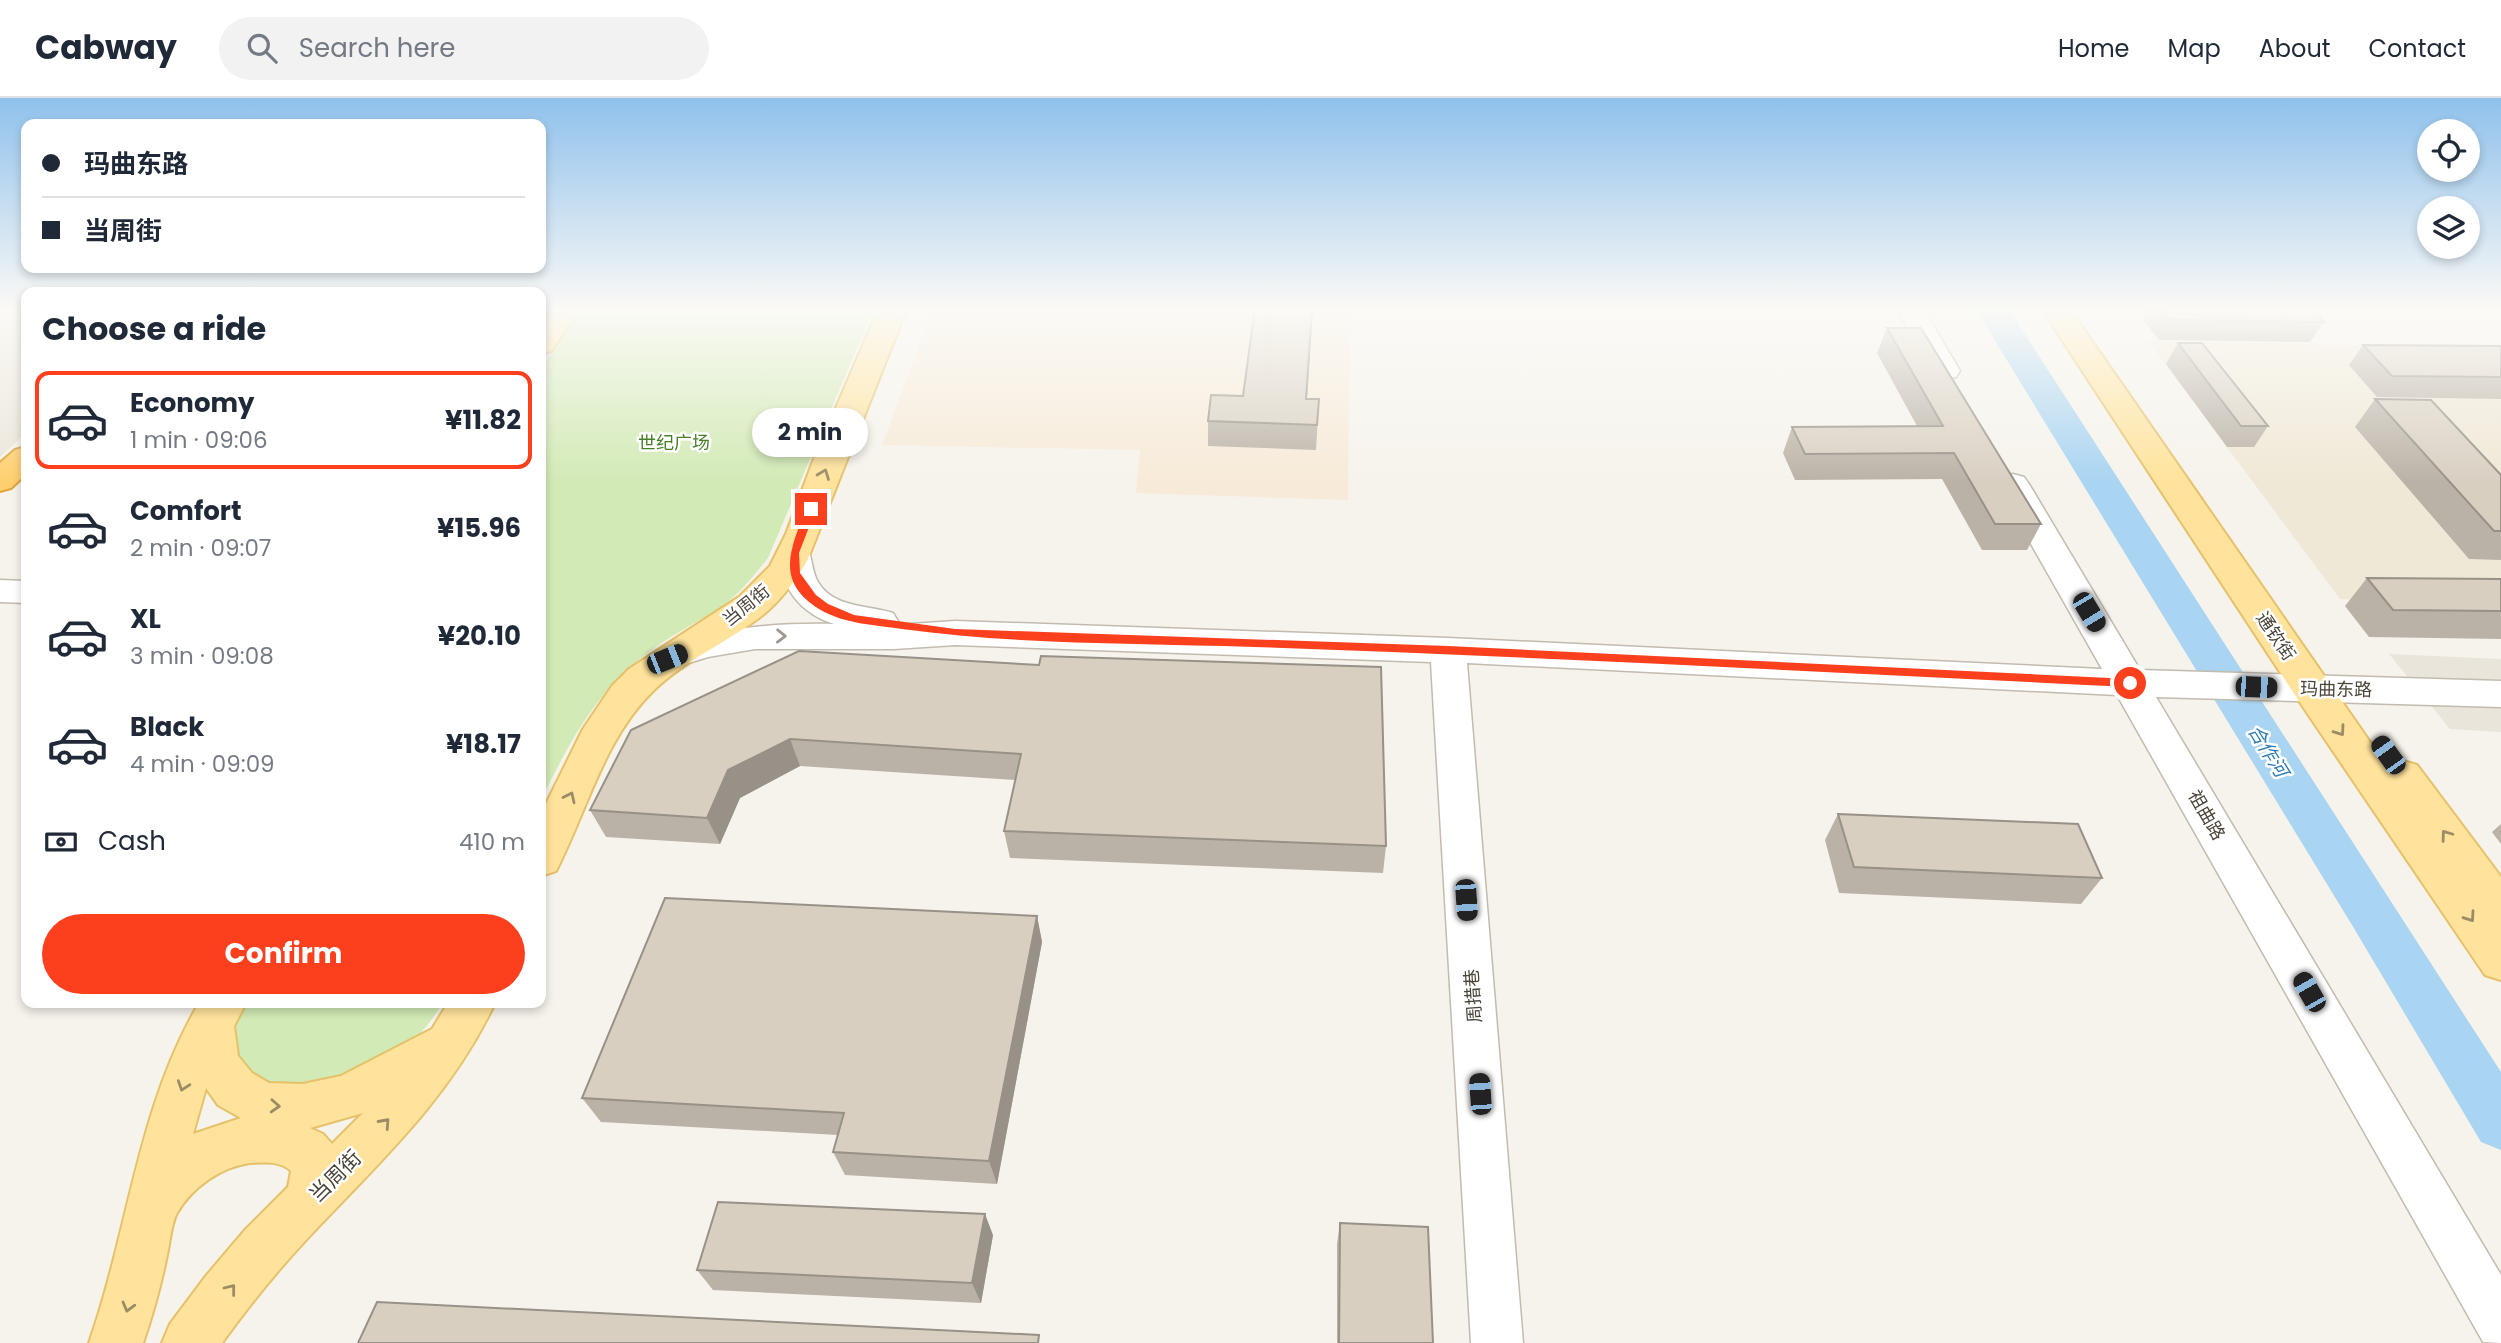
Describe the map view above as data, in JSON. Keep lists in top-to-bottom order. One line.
{"streets":{"main road":["当周街","通钦街"],"street":["玛曲东路","祖曲路","周措巷"]},"crossings":[["通钦街","玛曲东路"],["玛曲东路","祖曲路"],["玛曲东路","周措巷"]],"water":["合作河"],"parks":["世纪广场"],"page":{"header":"Cabway","search":"Search here","nav":["Home","Map","About","Contact"],"banner":["玛曲东路","当周街"],"heading":"Choose a ride","list":[{"name":"Economy","note":"1 min · 09:06","value":"¥11.82"},{"name":"Comfort","note":"2 min · 09:07","value":"¥15.96"},{"name":"XL","note":"3 min · 09:08","value":"¥20.10"},{"name":"Black","note":"4 min · 09:09","value":"¥18.17"}],"bubble":"2 min","pay":["Cash","410 m"],"buttons":"Confirm"}}
